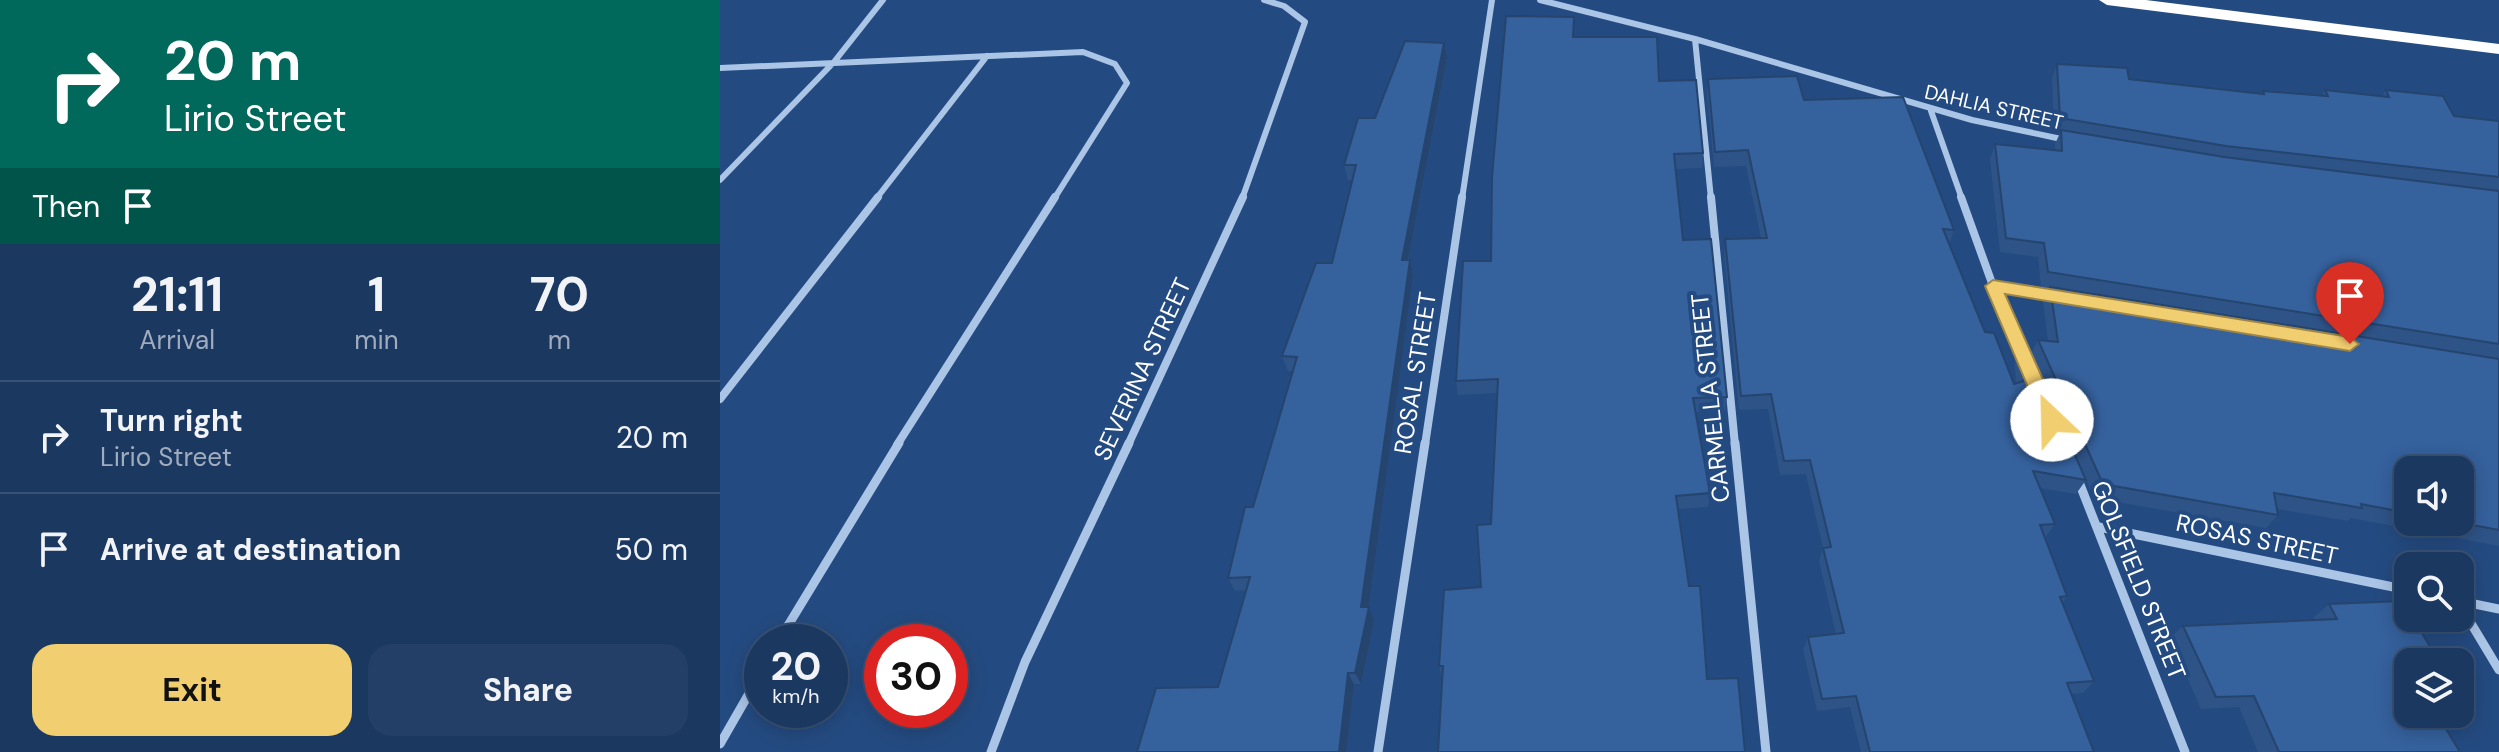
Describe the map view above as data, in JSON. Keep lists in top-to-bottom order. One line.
{"streets":{"street":["DAHLIA STREET","SEVERINA STREET","ROSAL STREET","CARMELLA STREET","ROSAS STREET","GOLSFIELD STREET"]},"crossings":[["DAHLIA STREET","CARMELLA STREET"],["ROSAS STREET","GOLSFIELD STREET"]],"page":{"turn":["20 m","Lirio Street"],"then":"Then","eta":["21:11","Arrival","1","min","70","m"],"list":[{"name":"Turn right","note":"Lirio Street","value":"20 m"},{"name":"Arrive at destination","value":"50 m"}],"speed":"20 km/h","limit":"30","buttons":["Exit","Share"]}}
